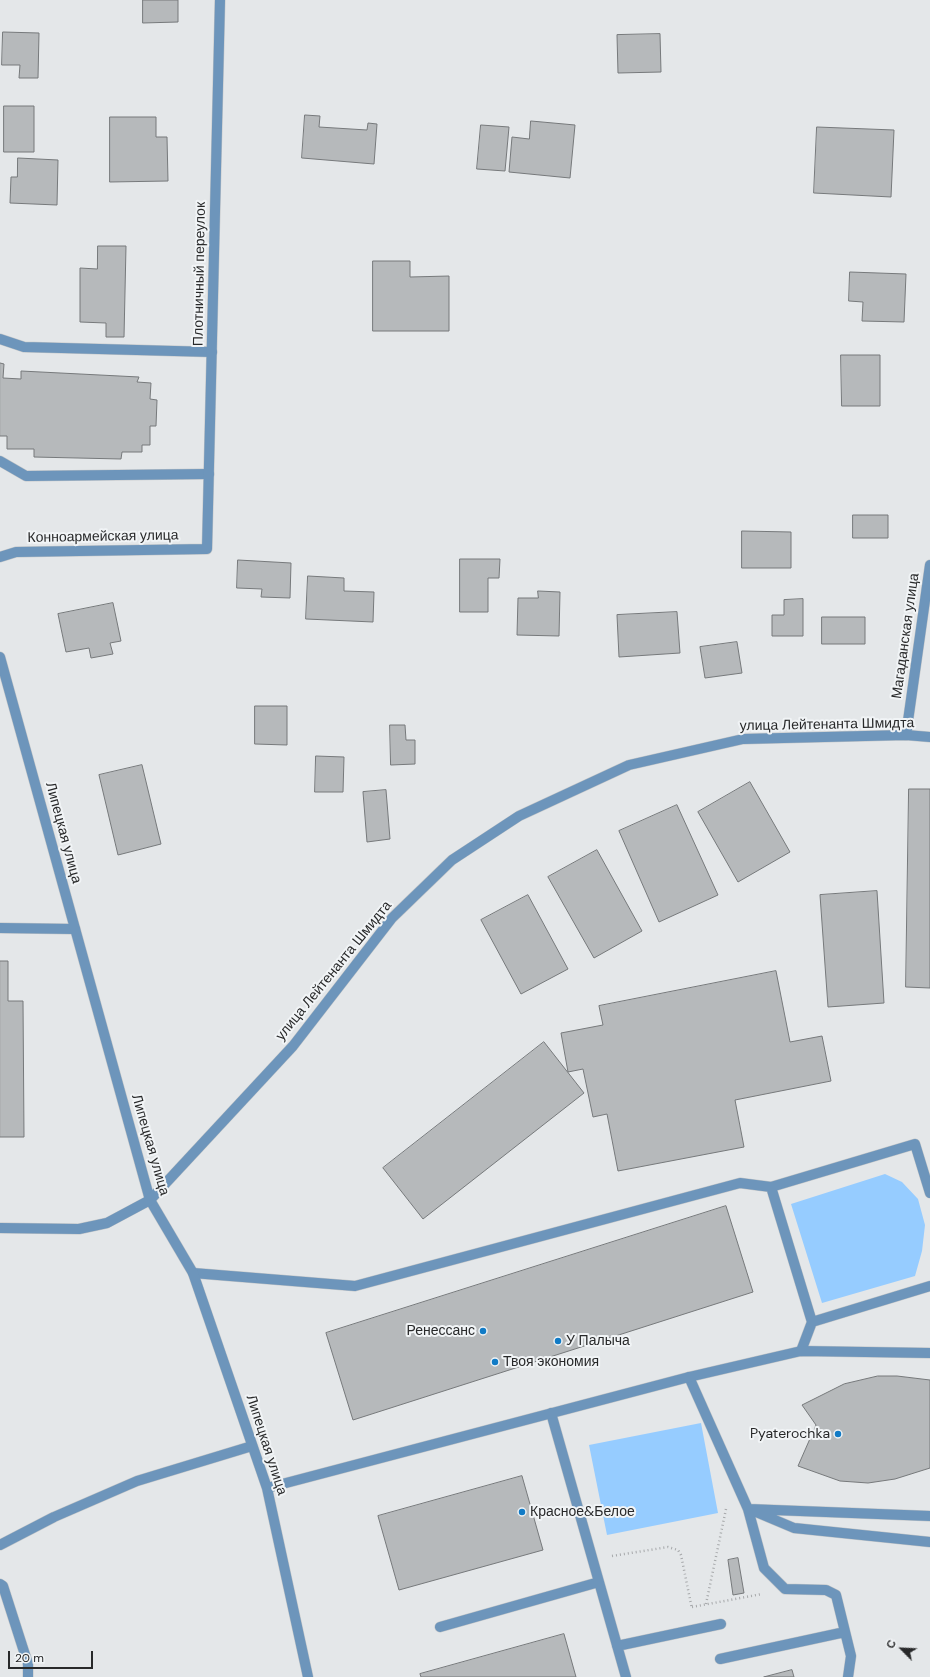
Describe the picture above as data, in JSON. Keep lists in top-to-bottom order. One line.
{"streets":{"street":["Плотничный переулок","Конноармейская улица","Магаданская улица","улица Лейтенанта Шмидта","Липецкая улица"]},"crossings":[["Плотничный переулок","Конноармейская улица"],["Магаданская улица","улица Лейтенанта Шмидта"],["улица Лейтенанта Шмидта","Липецкая улица"]],"places":["Ренессанс","У Палыча","Твоя экономия","Pyaterochka","Красное&Белое"],"scale_bar":"20 m","north":"top left"}
